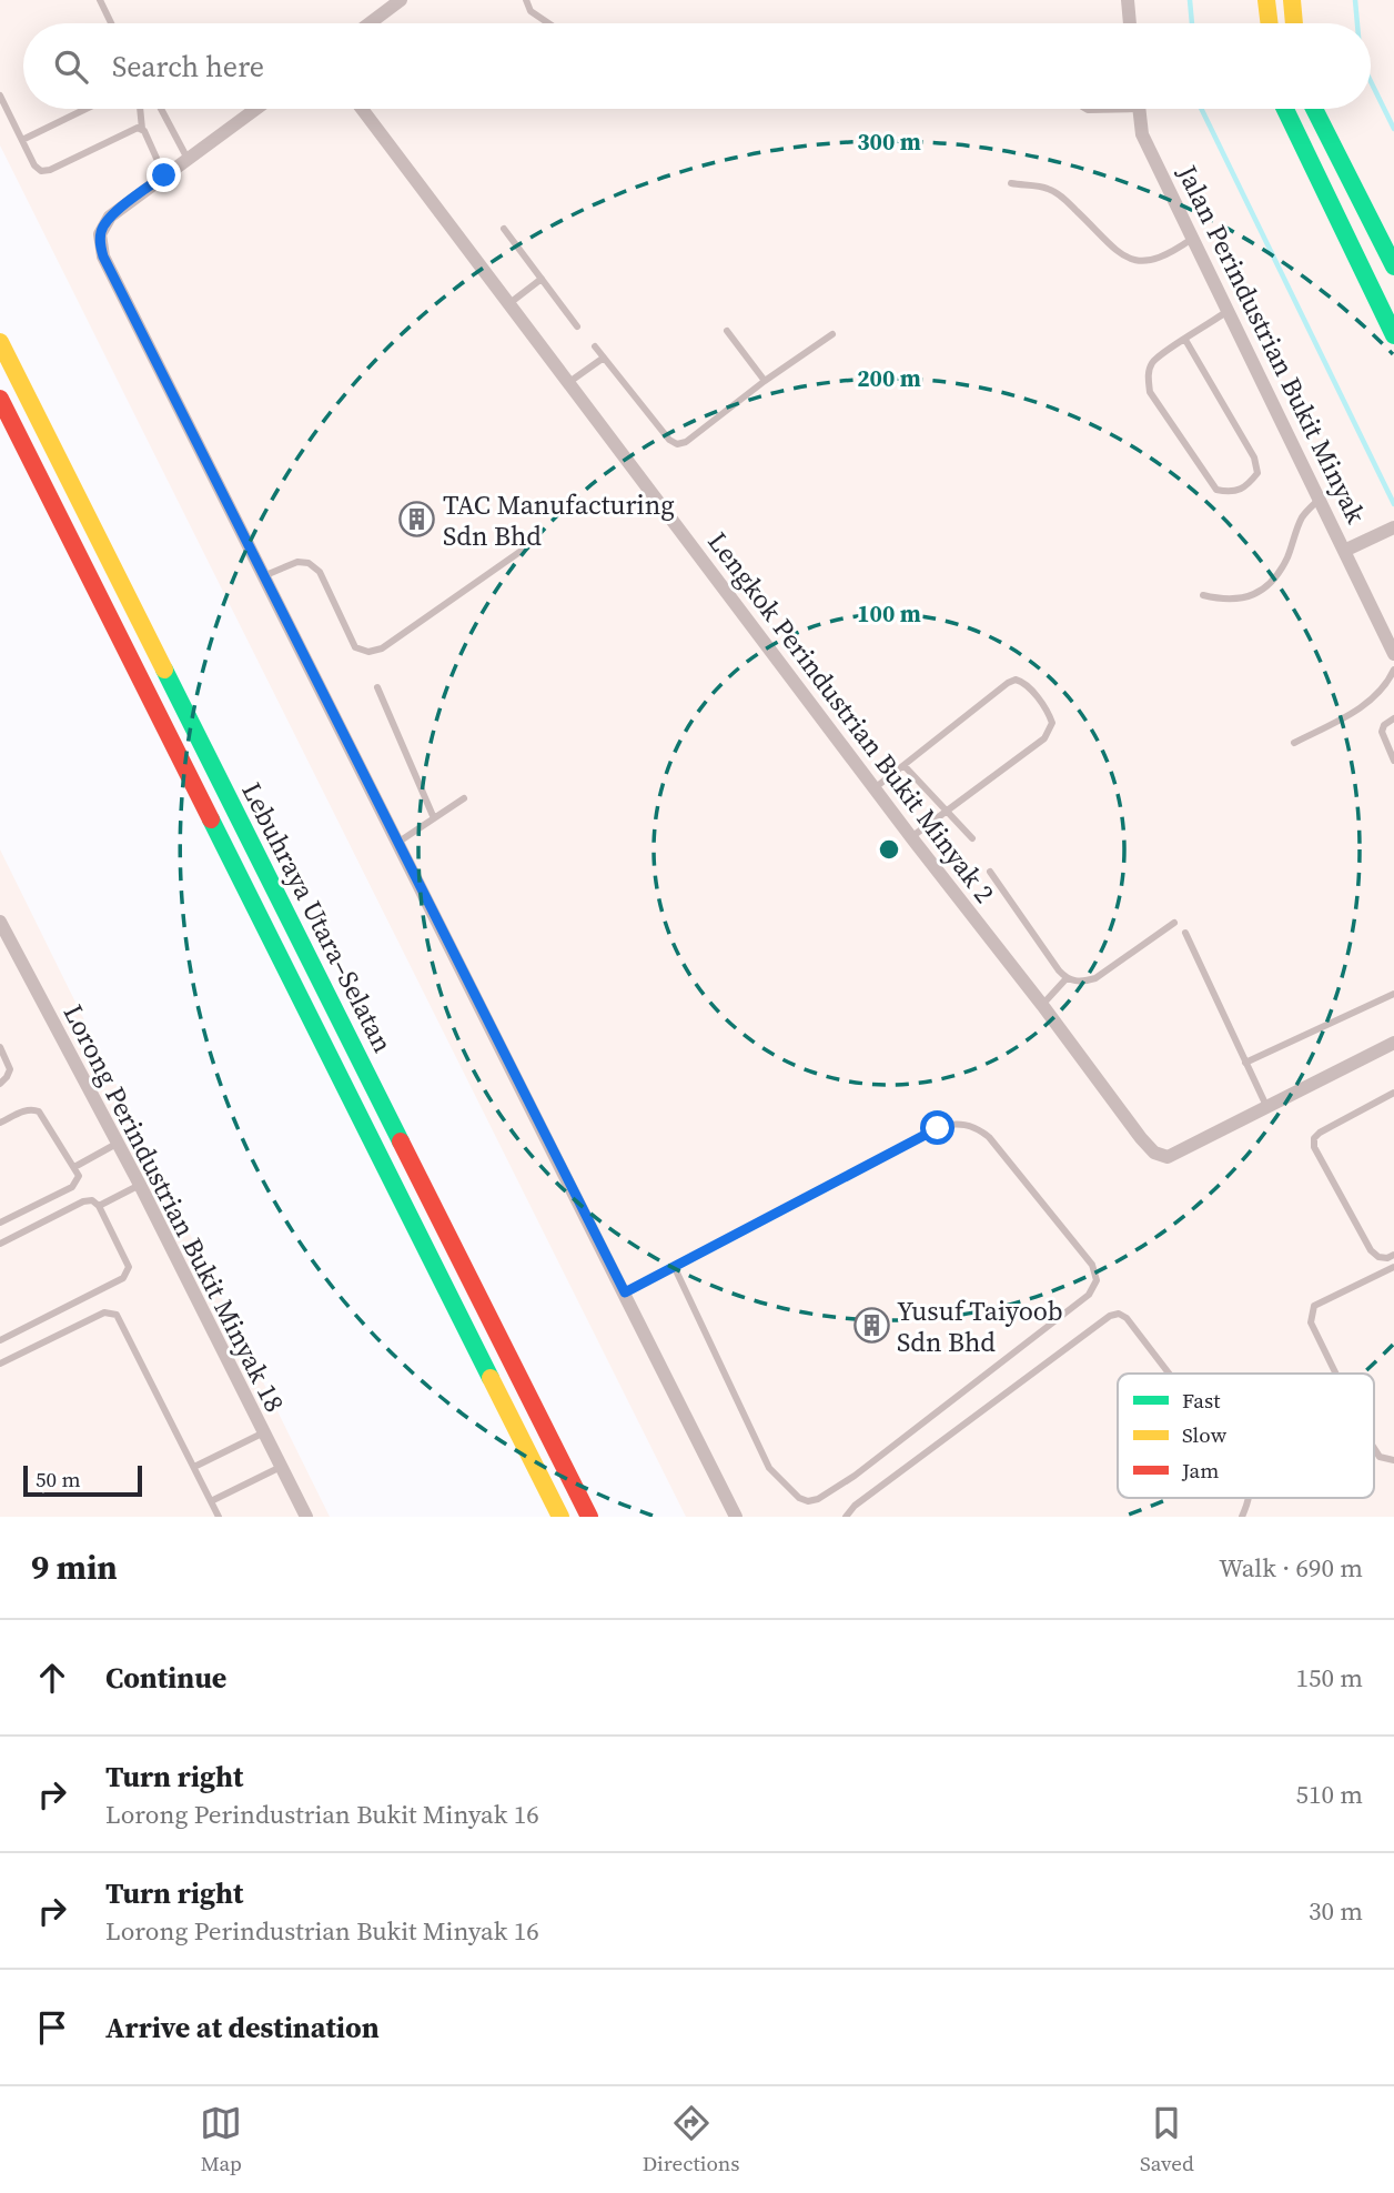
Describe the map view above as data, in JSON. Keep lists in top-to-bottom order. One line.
{"streets":{"main road":["Lebuhraya Utara–Selatan"],"street":["Jalan Perindustrian Bukit Minyak","Lengkok Perindustrian Bukit Minyak 2","Lorong Perindustrian Bukit Minyak 18"]},"places":{"building":["TAC Manufacturing Sdn Bhd","Yusuf Taiyoob Sdn Bhd"]},"legend":["Fast","Slow","Jam"],"scale_bar":"50 m","page":{"search":"Search here","scale":"50 m","heading":["9 min","Walk · 690 m"],"list":[["Continue","150 m"],["Turn right","Lorong Perindustrian Bukit Minyak 16","510 m"],["Turn right","Lorong Perindustrian Bukit Minyak 16","30 m"],"Arrive at destination"],"nav":["Map","Directions","Saved"]},"rings":["300 m","200 m","100 m"]}
